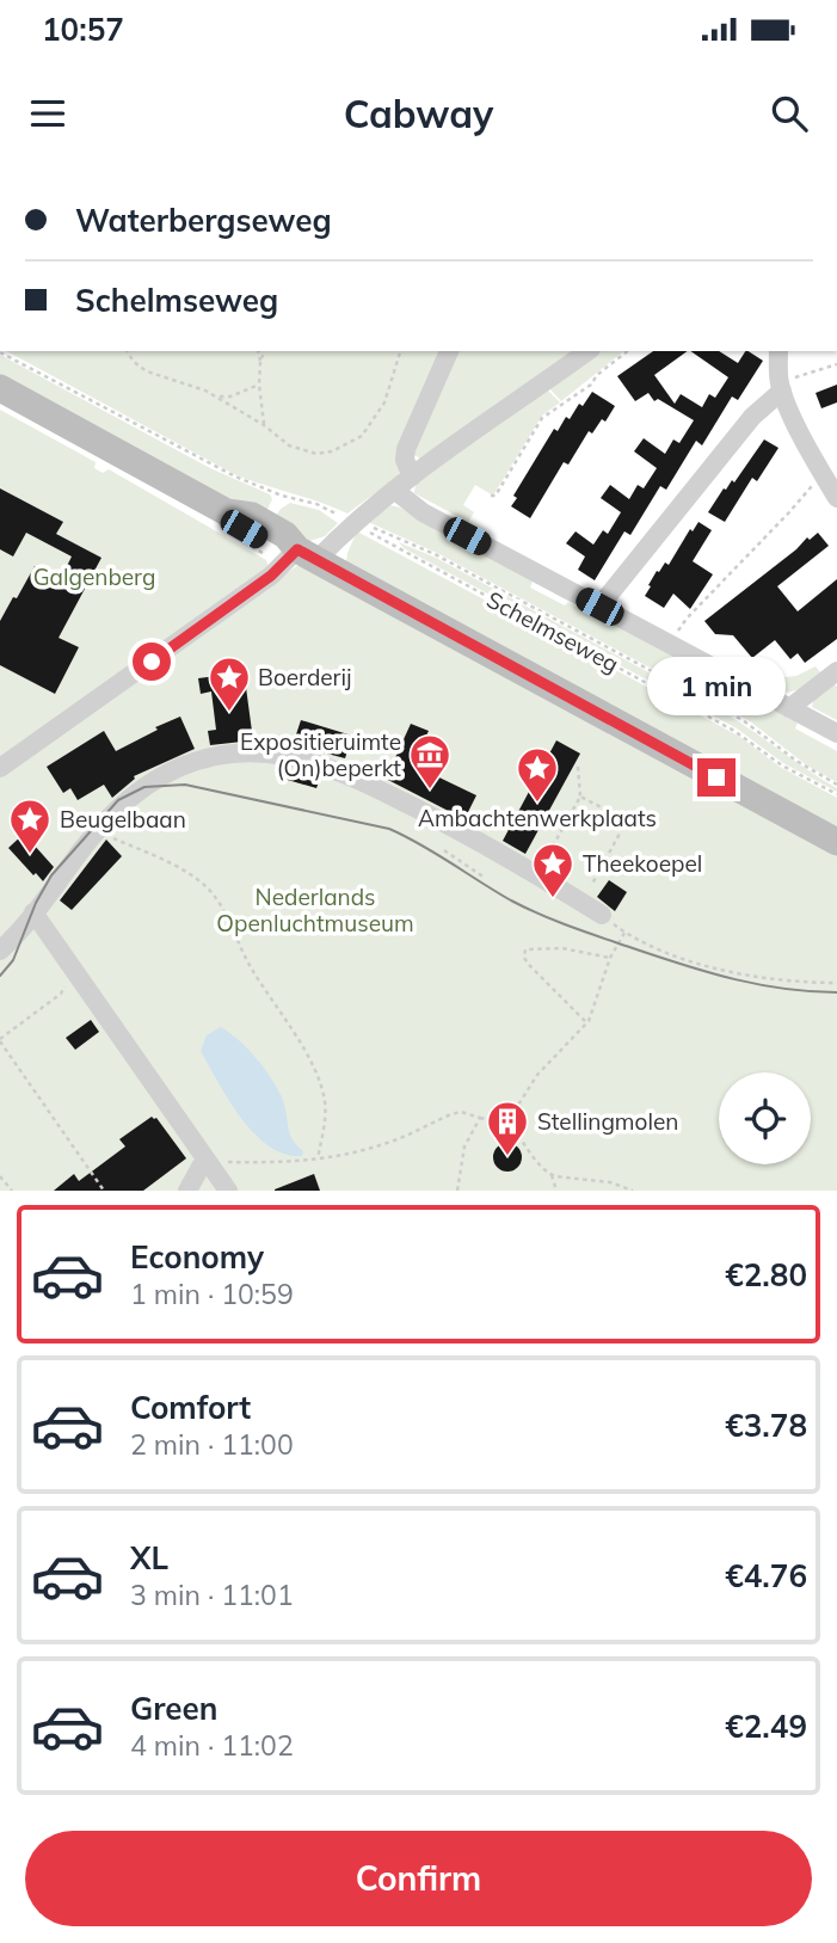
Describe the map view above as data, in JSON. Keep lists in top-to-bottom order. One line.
{"streets":{"path":["Schelmseweg"]},"parks":["Galgenberg","Nederlands Openluchtmuseum"],"places":{"place":["Boerderij","Ambachtenwerkplaats","Beugelbaan","Theekoepel"],"museum":["Expositieruimte (On)beperkt"],"building":["Stellingmolen"]},"page":{"status":"10:57","header":"Cabway","banner":["Waterbergseweg","Schelmseweg"],"bubble":"1 min","list":[{"name":"Economy","note":"1 min · 10:59","value":"€2.80"},{"name":"Comfort","note":"2 min · 11:00","value":"€3.78"},{"name":"XL","note":"3 min · 11:01","value":"€4.76"},{"name":"Green","note":"4 min · 11:02","value":"€2.49"}],"buttons":"Confirm"}}
